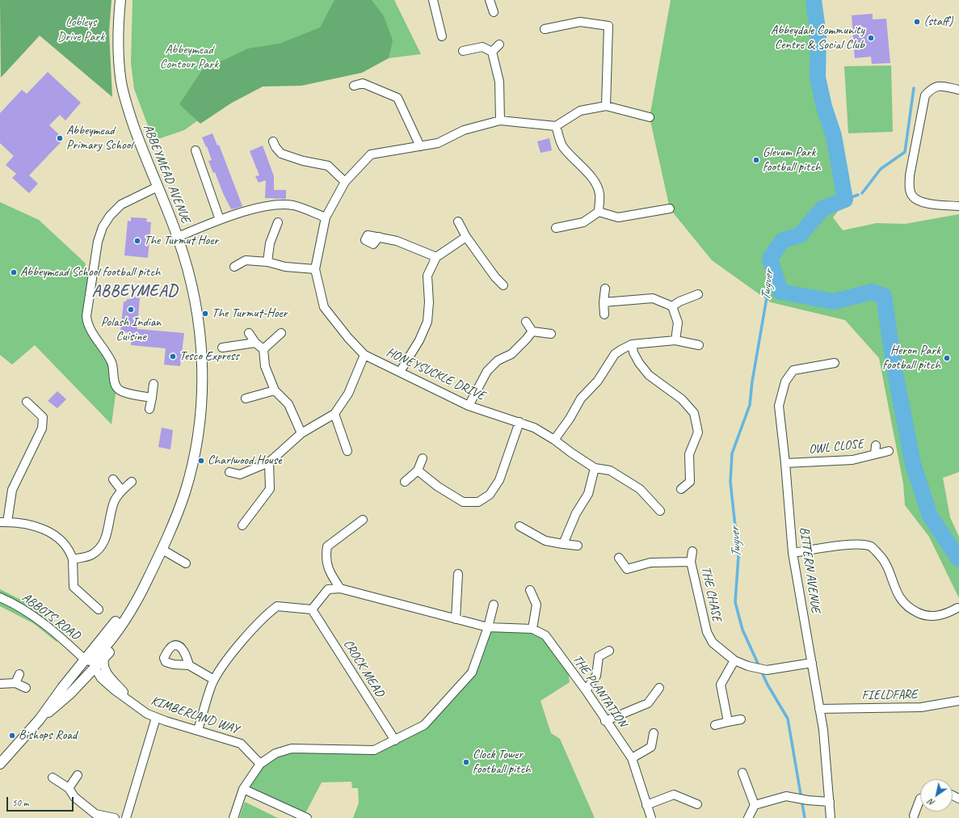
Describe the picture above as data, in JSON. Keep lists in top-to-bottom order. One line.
{"streets":{"street":["ABBEYMEAD AVENUE","HONEYSUCKLE DRIVE","OWL CLOSE","BITTERN AVENUE","THE CHASE","ABBOTS ROAD","CROCK MEAD","THE PLANTATION","FIELDFARE","KIMBERLAND WAY"]},"crossings":[["ABBEYMEAD AVENUE","ABBOTS ROAD"],["ABBEYMEAD AVENUE","KIMBERLAND WAY"],["OWL CLOSE","BITTERN AVENUE"],["BITTERN AVENUE","THE CHASE"],["BITTERN AVENUE","FIELDFARE"],["CROCK MEAD","THE PLANTATION"]],"districts":["ABBEYMEAD"],"water":["Twyver"],"parks":["Lobleys Drive Park","Abbeymead Contour Park"],"places":["(staff)","Abbeydale Community Centre & Social Club","Abbeymead Primary School","Glevum Park football pitch","The Turmut Hoer","Abbeymead School football pitch","Polash Indian Cuisine","The Turmut-Hoer","Tesco Express","Heron Park football pitch","Charlwood House","Bishops Road","Clock Tower football pitch"],"scale_bar":"50 m","north":"bottom left"}
